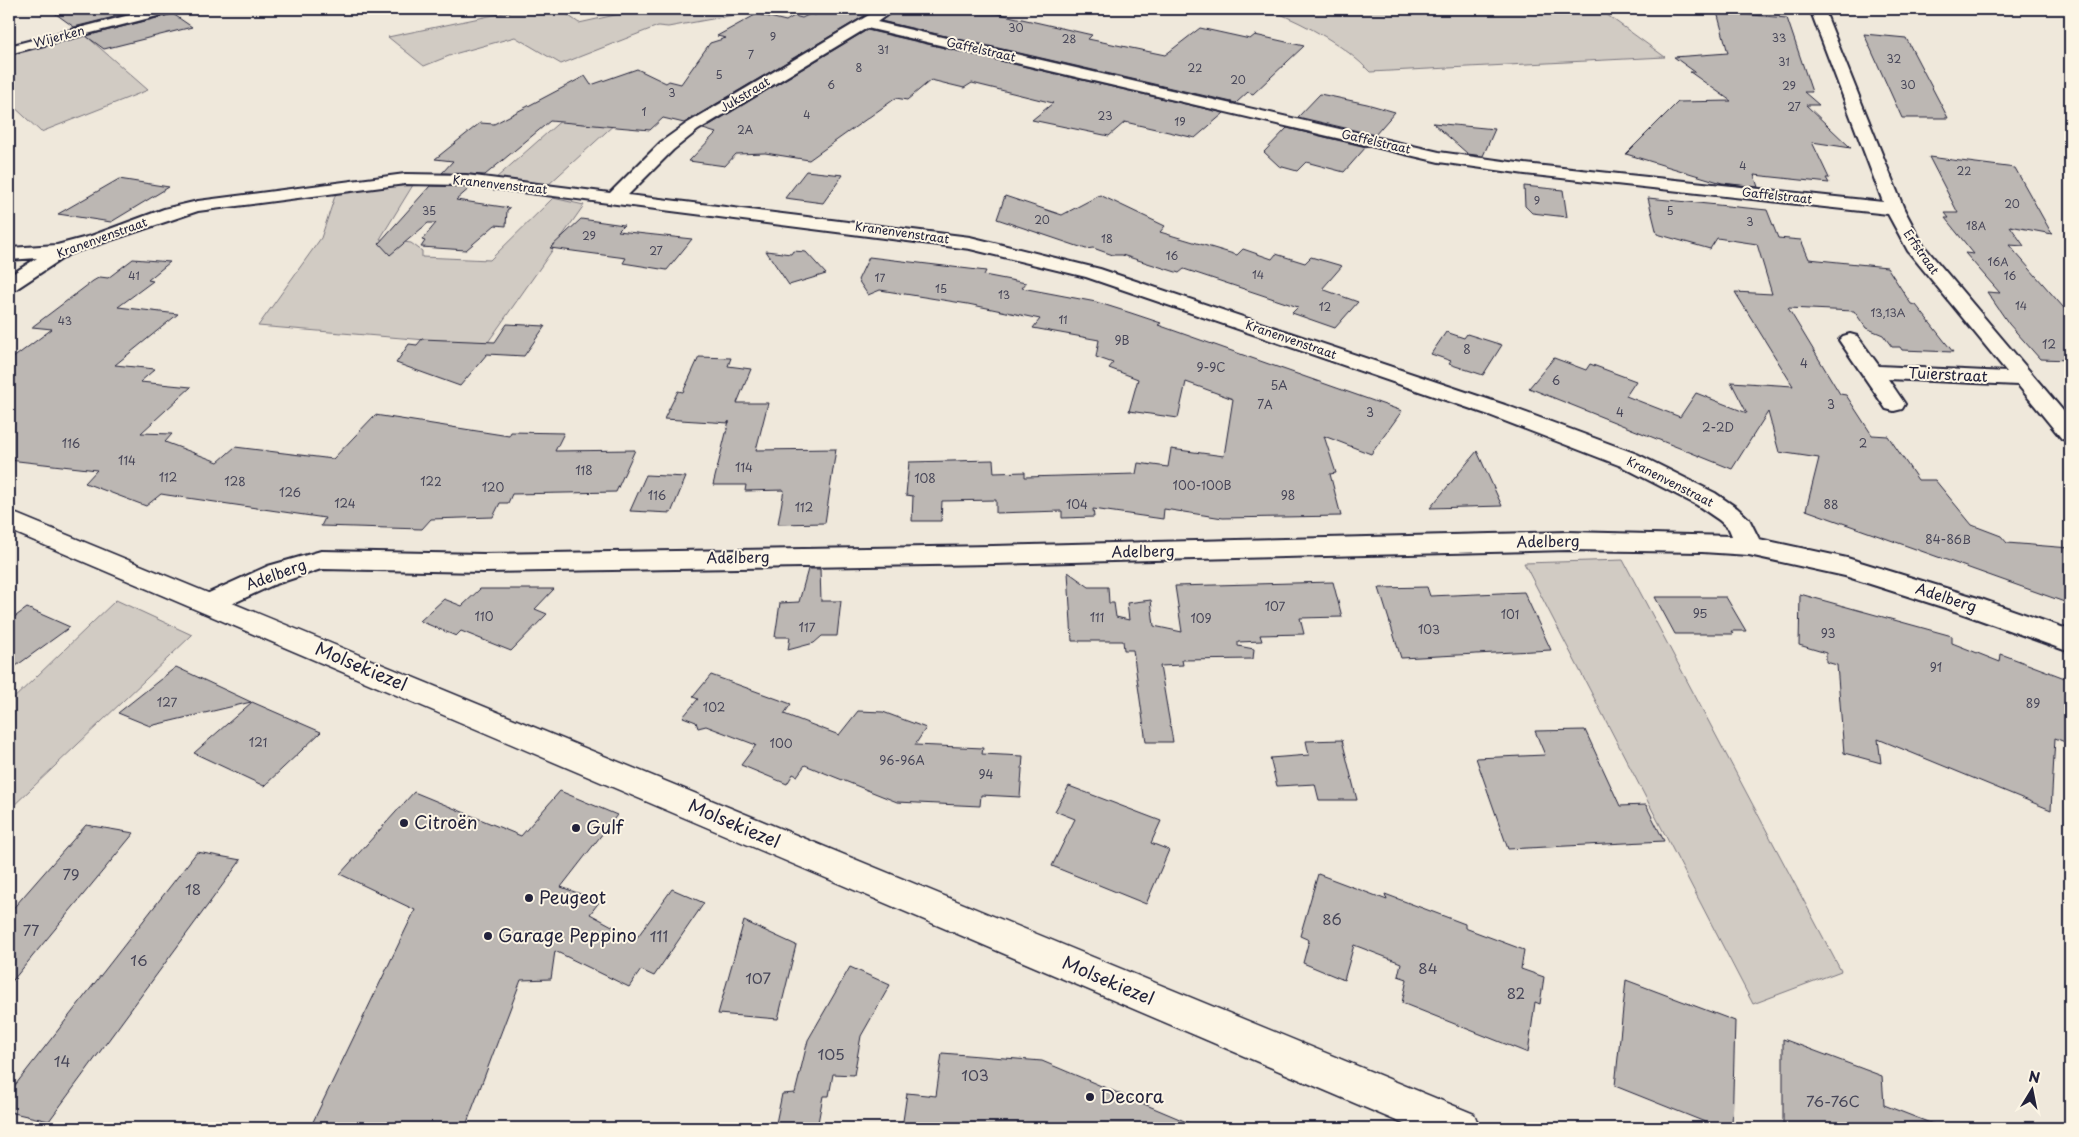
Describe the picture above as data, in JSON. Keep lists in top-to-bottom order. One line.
{"streets":{"main road":["Molsekiezel"],"street":["Wijerken","Gaffelstraat","Jukstraat","Kranenvenstraat","Erfstraat","Tuierstraat","Adelberg"]},"crossings":[["Gaffelstraat","Jukstraat"],["Gaffelstraat","Erfstraat"],["Jukstraat","Kranenvenstraat"],["Kranenvenstraat","Adelberg"],["Erfstraat","Tuierstraat"],["Adelberg","Molsekiezel"]],"places":["Citroën","Gulf","Peugeot","Garage Peppino","Decora"],"house_numbers":["30","9","33","28","31","7","32","31","8","22","5","20","6","30","29","3","27","1","4","23","19","2A","4","22","9","20","35","5","20","3","18A","29","18","27","16","16A","14","41","16","17","15","13","14","12","13,13A","11","43","9B","12","8","4","9-9C","6","5A","7A","3","3","4","2-2D","116","2","114","114","118","112","108","128","122","100-100B","120","126","116","98","124","104","88","112","84-86B","107","95","101","110","111","109","117","103","93","91","127","89","102","121","100","96-96A","94","79","18","86","77","111","16","84","107","82","105","14","103","76-76C"],"north":"top"}
